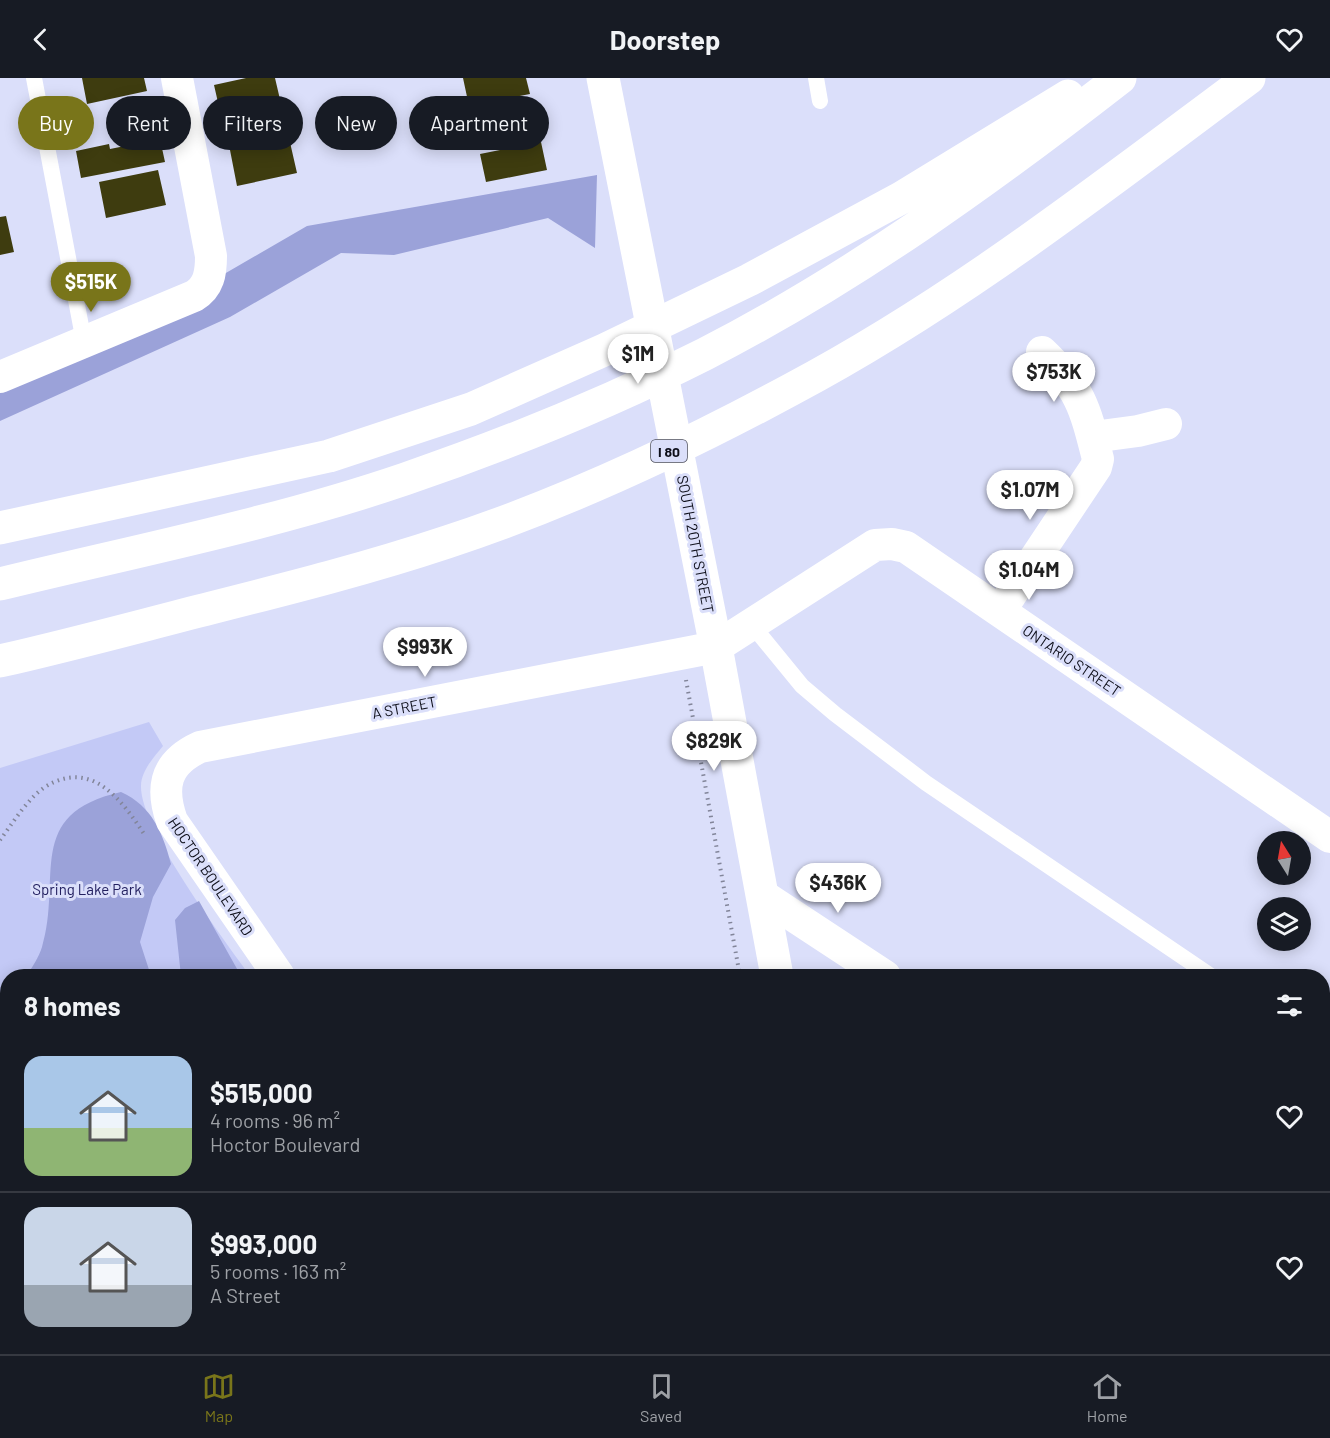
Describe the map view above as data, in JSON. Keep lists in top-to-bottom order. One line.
{"streets":{"main road":["I 80","SOUTH 20TH STREET"],"street":["ONTARIO STREET","A STREET","HOCTOR BOULEVARD"]},"crossings":[["SOUTH 20TH STREET","ONTARIO STREET"],["SOUTH 20TH STREET","A STREET"],["ONTARIO STREET","A STREET"],["A STREET","HOCTOR BOULEVARD"]],"parks":["Spring Lake Park"],"north":"top","page":{"header":"Doorstep","chip":["Buy","Rent","Filters","New","Apartment"],"price":["$515K","$1M","$753K","$1.07M","$1.04M","$993K","$829K","$436K"],"heading":"8 homes","list":[{"name":"$515,000","note":"4 rooms · 96 m² · Hoctor Boulevard"},{"name":"$993,000","note":"5 rooms · 163 m² · A Street"}],"tabs":["Map","Saved","Home"]}}
